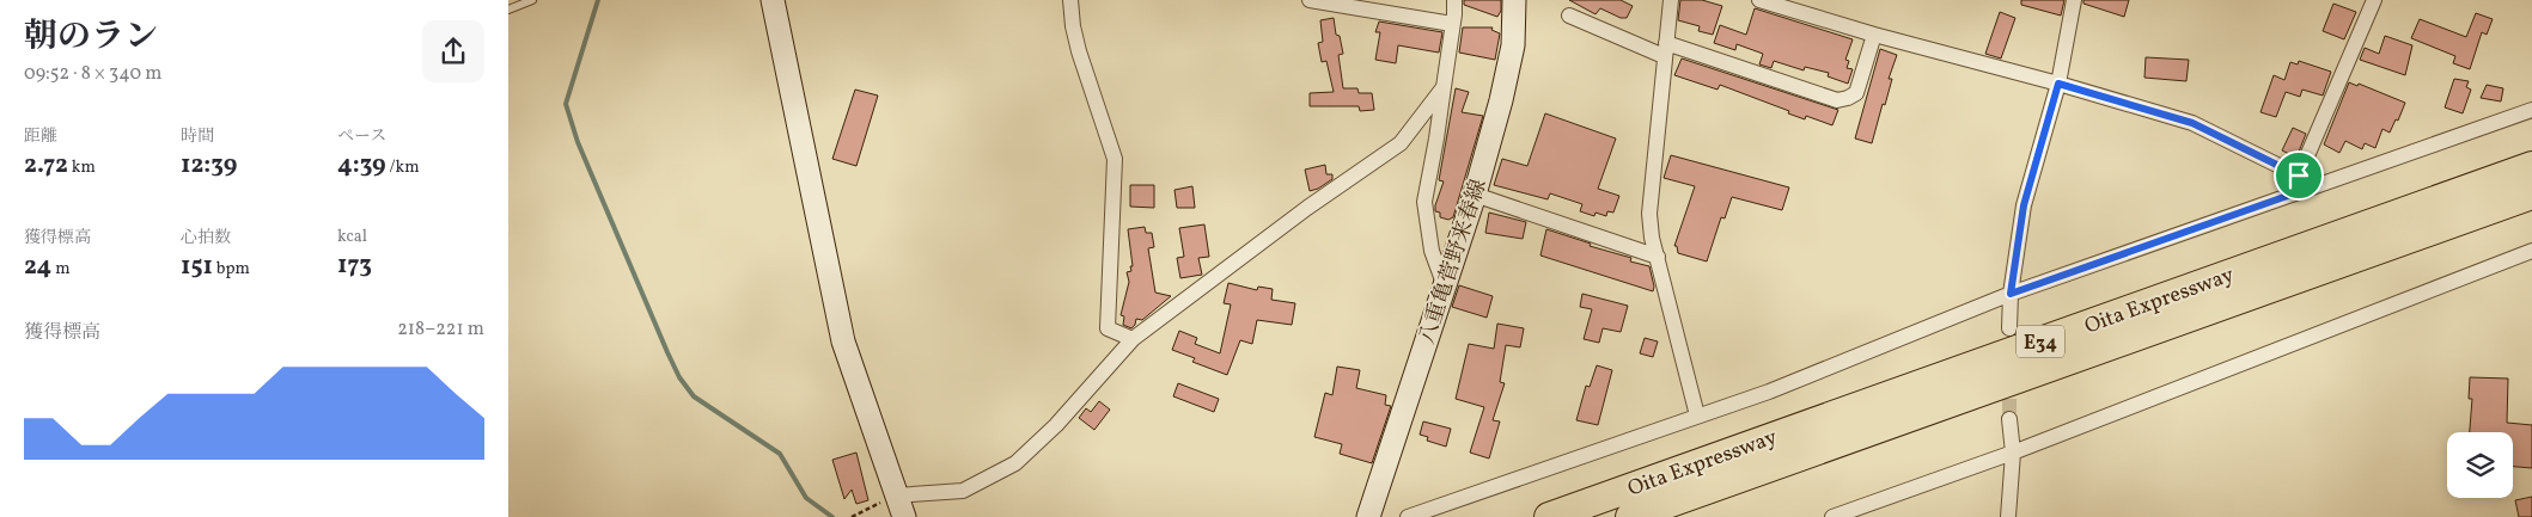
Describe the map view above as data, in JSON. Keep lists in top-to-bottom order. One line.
{"streets":{"highway":["Oita Expressway","E34"],"main road":["八重亀菅野来春線"]},"page":{"heading":["朝のラン","09:52 · 8 × 340 m"],"stats":[["距離","2.72 km"],["時間","12:39"],["ペース","4:39 /km"],["獲得標高","24 m"],["心拍数","151 bpm"],["kcal","173"]],"chart":["獲得標高","218–221 m"]}}
